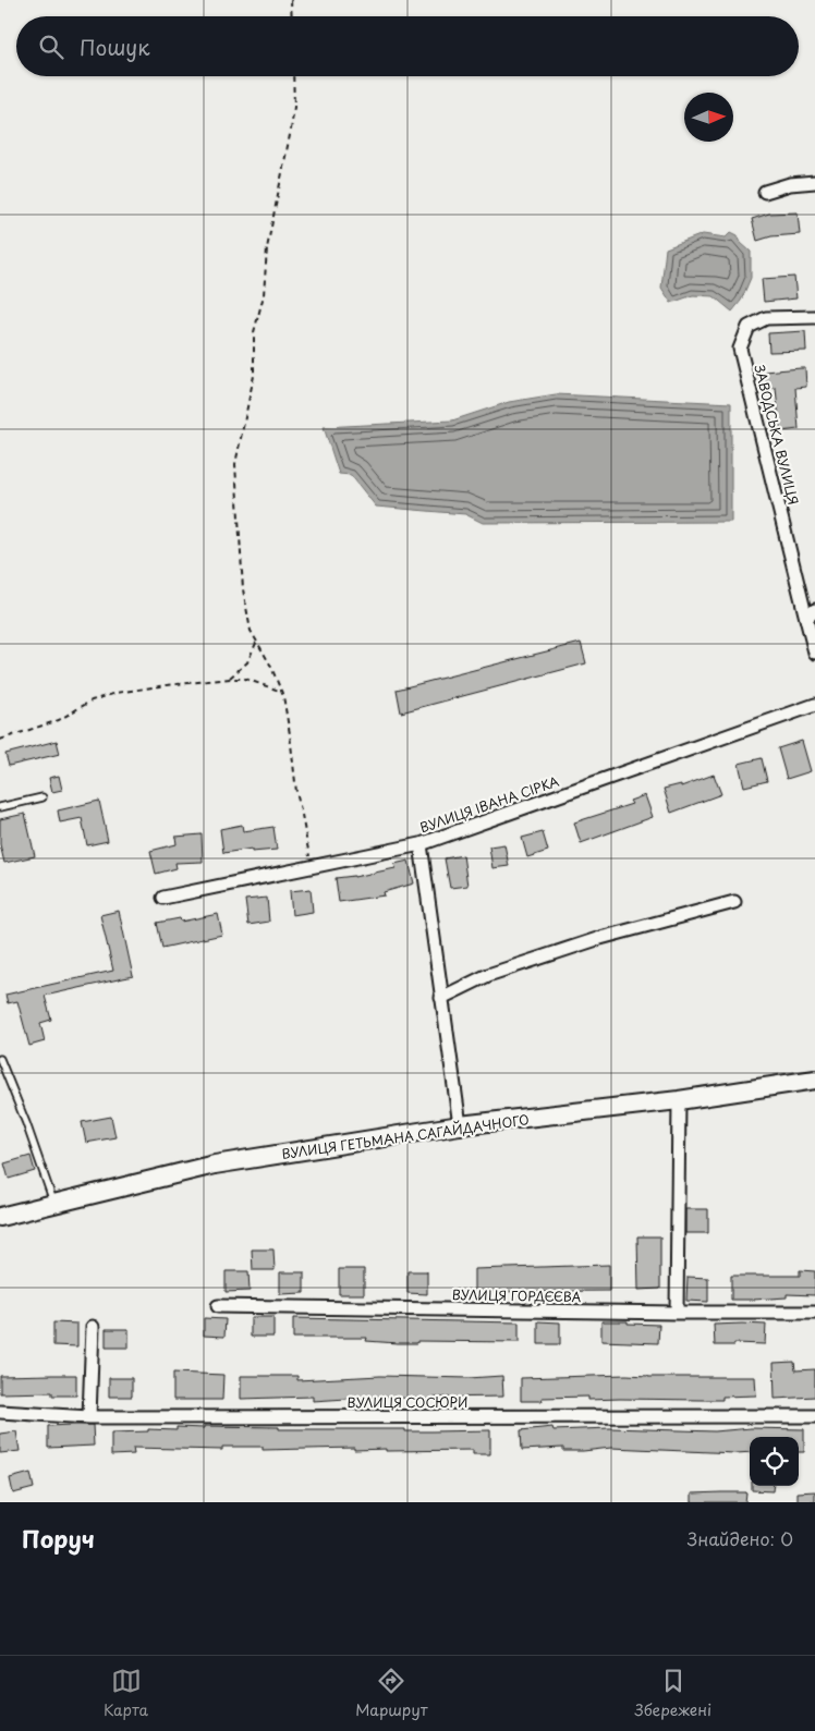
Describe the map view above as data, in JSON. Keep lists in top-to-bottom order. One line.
{"streets":{"main road":["ВУЛИЦЯ ГЕТЬМАНА САГАЙДАЧНОГО"],"street":["ЗАВОДСЬКА ВУЛИЦЯ","ВУЛИЦЯ ІВАНА СІРКА","ВУЛИЦЯ ГОРДЄЄВА","ВУЛИЦЯ СОСЮРИ"]},"north":"right","page":{"search":"Пошук","heading":["Поруч","Знайдено: 0"],"nav":["Карта","Маршрут","Збережені"]}}
